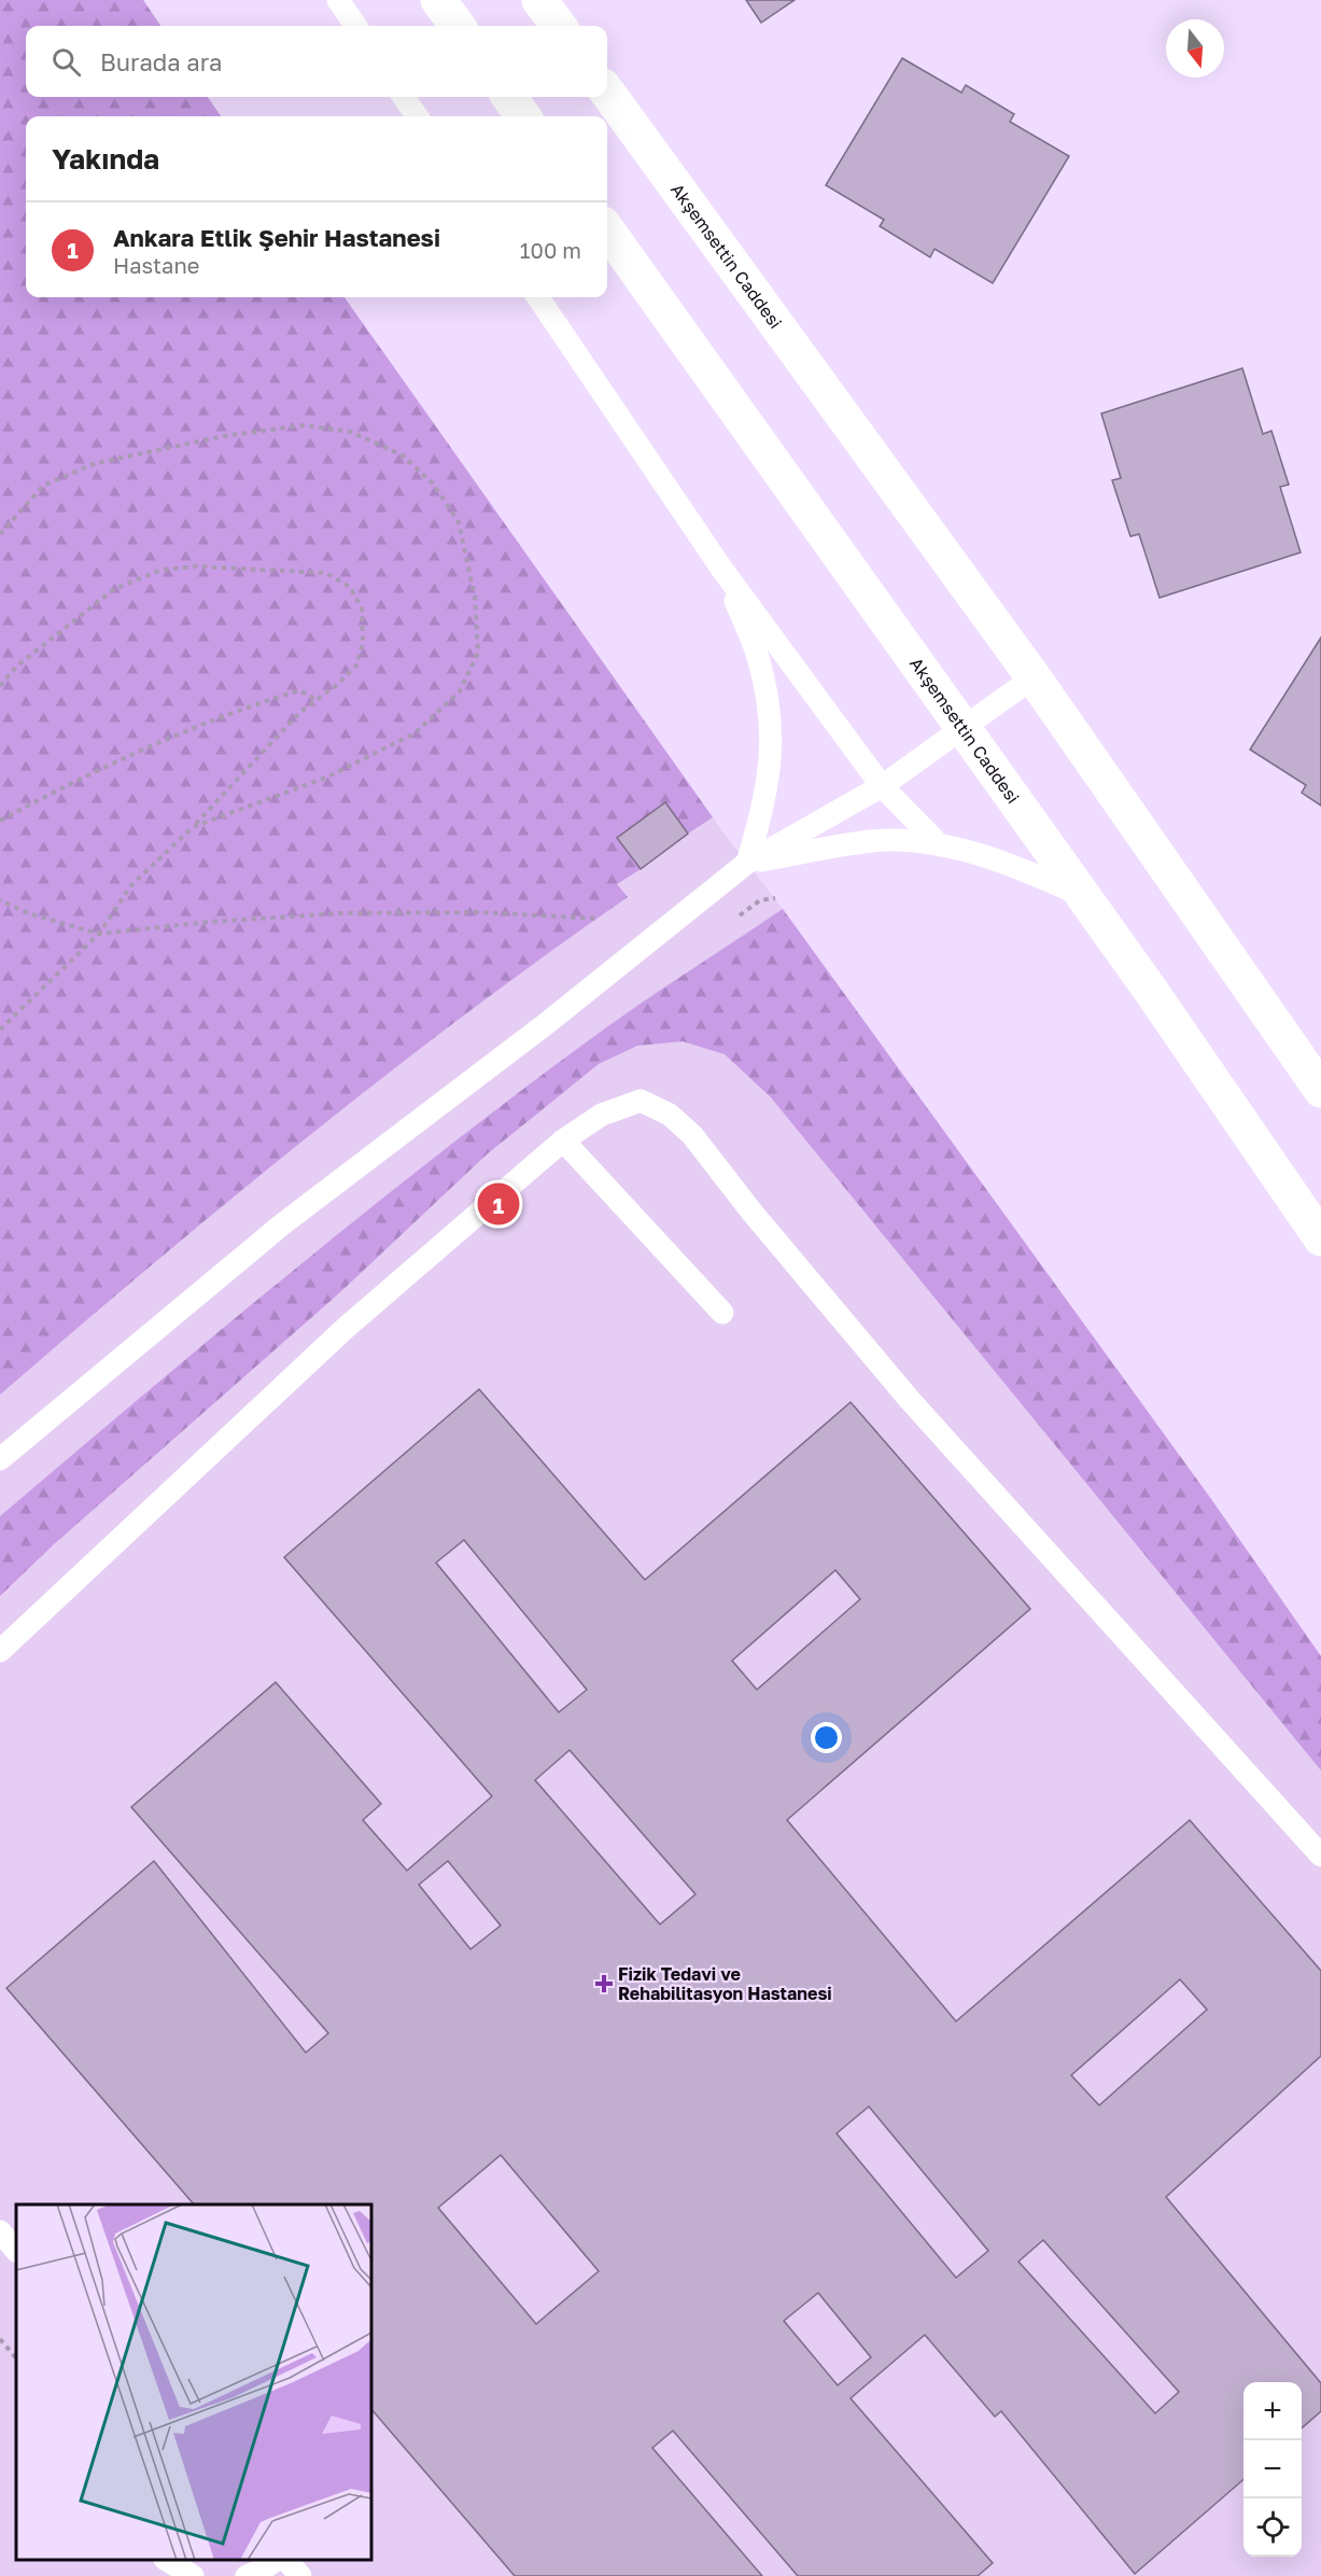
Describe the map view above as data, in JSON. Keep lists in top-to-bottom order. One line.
{"streets":{"main road":["Akşemsettin Caddesi"]},"places":{"health":["Fizik Tedavi ve Rehabilitasyon Hastanesi"]},"north":"bottom","page":{"search":"Burada ara","heading":"Yakında","list":[{"mark":"1","name":"Ankara Etlik Şehir Hastanesi","note":"Hastane","value":"100 m"}],"pins":"1","map_buttons":["+","−"]}}
